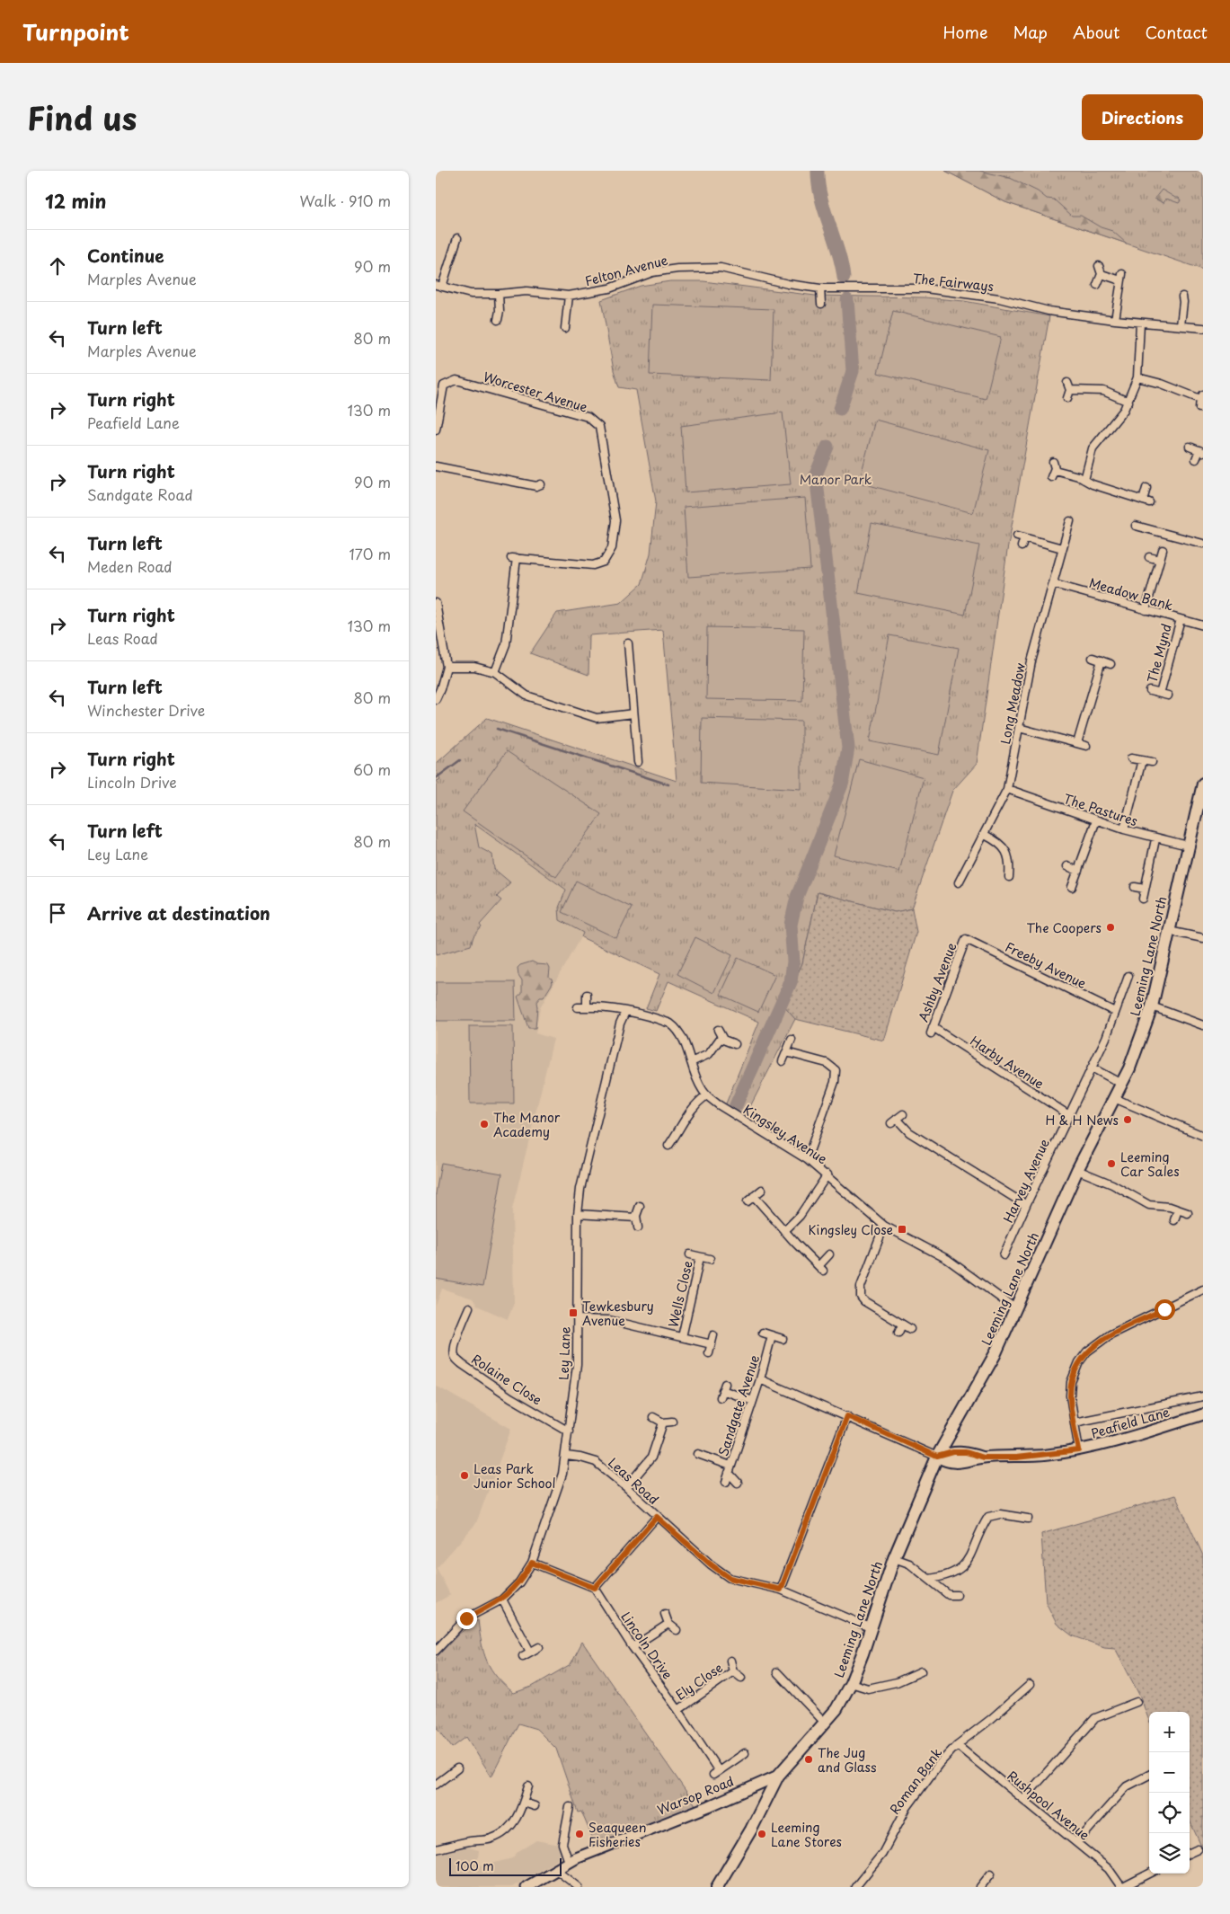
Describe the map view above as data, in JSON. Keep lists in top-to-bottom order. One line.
{"streets":{"highway":["Leeming Lane North"],"main road":["Peafield Lane","Warsop Road"],"street":["Felton Avenue","The Fairways","Worcester Avenue","Meadow Bank","The Mynd","Long Meadow","The Pastures","Freeby Avenue","Ashby Avenue","Harby Avenue","Kingsley Avenue","Harvey Avenue","Wells Close","Ley Lane","Rolaine Close","Sandgate Avenue","Leas Road","Lincoln Drive","Ely Close","Roman Bank","Rushpool Avenue"]},"crossings":[["Felton Avenue","The Fairways"],["Meadow Bank","The Mynd"],["Meadow Bank","Long Meadow"],["Long Meadow","The Pastures"],["The Pastures","Leeming Lane North"],["Leeming Lane North","Kingsley Avenue"],["Leeming Lane North","Peafield Lane"],["Leeming Lane North","Leas Road"],["Leeming Lane North","Warsop Road"],["Freeby Avenue","Ashby Avenue"],["Freeby Avenue","Harvey Avenue"],["Ashby Avenue","Harby Avenue"],["Harby Avenue","Harvey Avenue"],["Kingsley Avenue","Ley Lane"],["Ley Lane","Rolaine Close"],["Ley Lane","Leas Road"],["Lincoln Drive","Ely Close"],["Roman Bank","Rushpool Avenue"]],"parks":["Manor Park"],"places":{"other":["The Coopers","H & H News","The Manor Academy","Leeming Car Sales","Leas Park Junior School","The Jug and Glass","Seaqueen Fisheries","Leeming Lane Stores"],"transit":["Kingsley Close","Tewkesbury Avenue"]},"scale_bar":"100 m","page":{"header":"Turnpoint","nav":["Home","Map","About","Contact"],"title":"Find us","buttons":"Directions","heading":["12 min","Walk · 910 m"],"list":[["Continue","Marples Avenue","90 m"],["Turn left","Marples Avenue","80 m"],["Turn right","Peafield Lane","130 m"],["Turn right","Sandgate Road","90 m"],["Turn left","Meden Road","170 m"],["Turn right","Leas Road","130 m"],["Turn left","Winchester Drive","80 m"],["Turn right","Lincoln Drive","60 m"],["Turn left","Ley Lane","80 m"],"Arrive at destination"],"map_buttons":["+","−"],"scale":"100 m"}}
